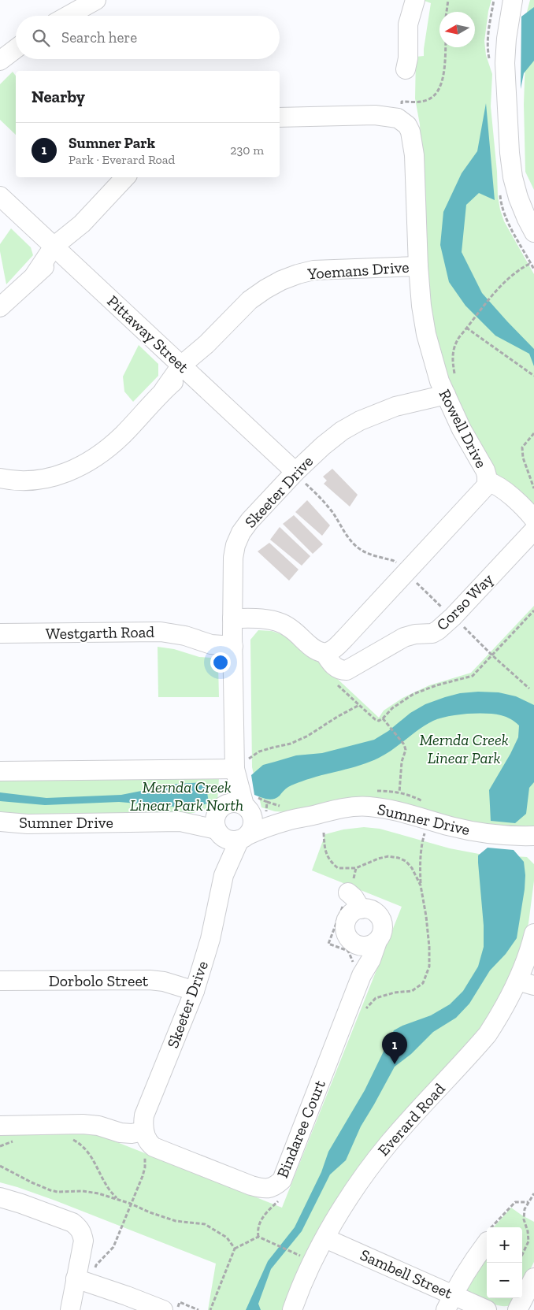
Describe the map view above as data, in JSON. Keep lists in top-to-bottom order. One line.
{"streets":{"street":["Yoemans Drive","Pittaway Street","Rowell Drive","Skeeter Drive","Corso Way","Westgarth Road","Sumner Drive","Dorbolo Street","Everard Road","Bindaree Court","Sambell Street"]},"crossings":[["Yoemans Drive","Pittaway Street"],["Yoemans Drive","Rowell Drive"],["Pittaway Street","Skeeter Drive"],["Rowell Drive","Skeeter Drive"],["Rowell Drive","Corso Way"],["Skeeter Drive","Westgarth Road"],["Skeeter Drive","Sumner Drive"],["Skeeter Drive","Dorbolo Street"],["Skeeter Drive","Bindaree Court"],["Everard Road","Sambell Street"]],"parks":["Mernda Creek Linear Park","Mernda Creek Linear Park North"],"north":"left","page":{"search":"Search here","heading":"Nearby","list":[{"mark":"1","name":"Sumner Park","note":"Park · Everard Road","value":"230 m"}],"pins":"1","map_buttons":["+","−"]}}
